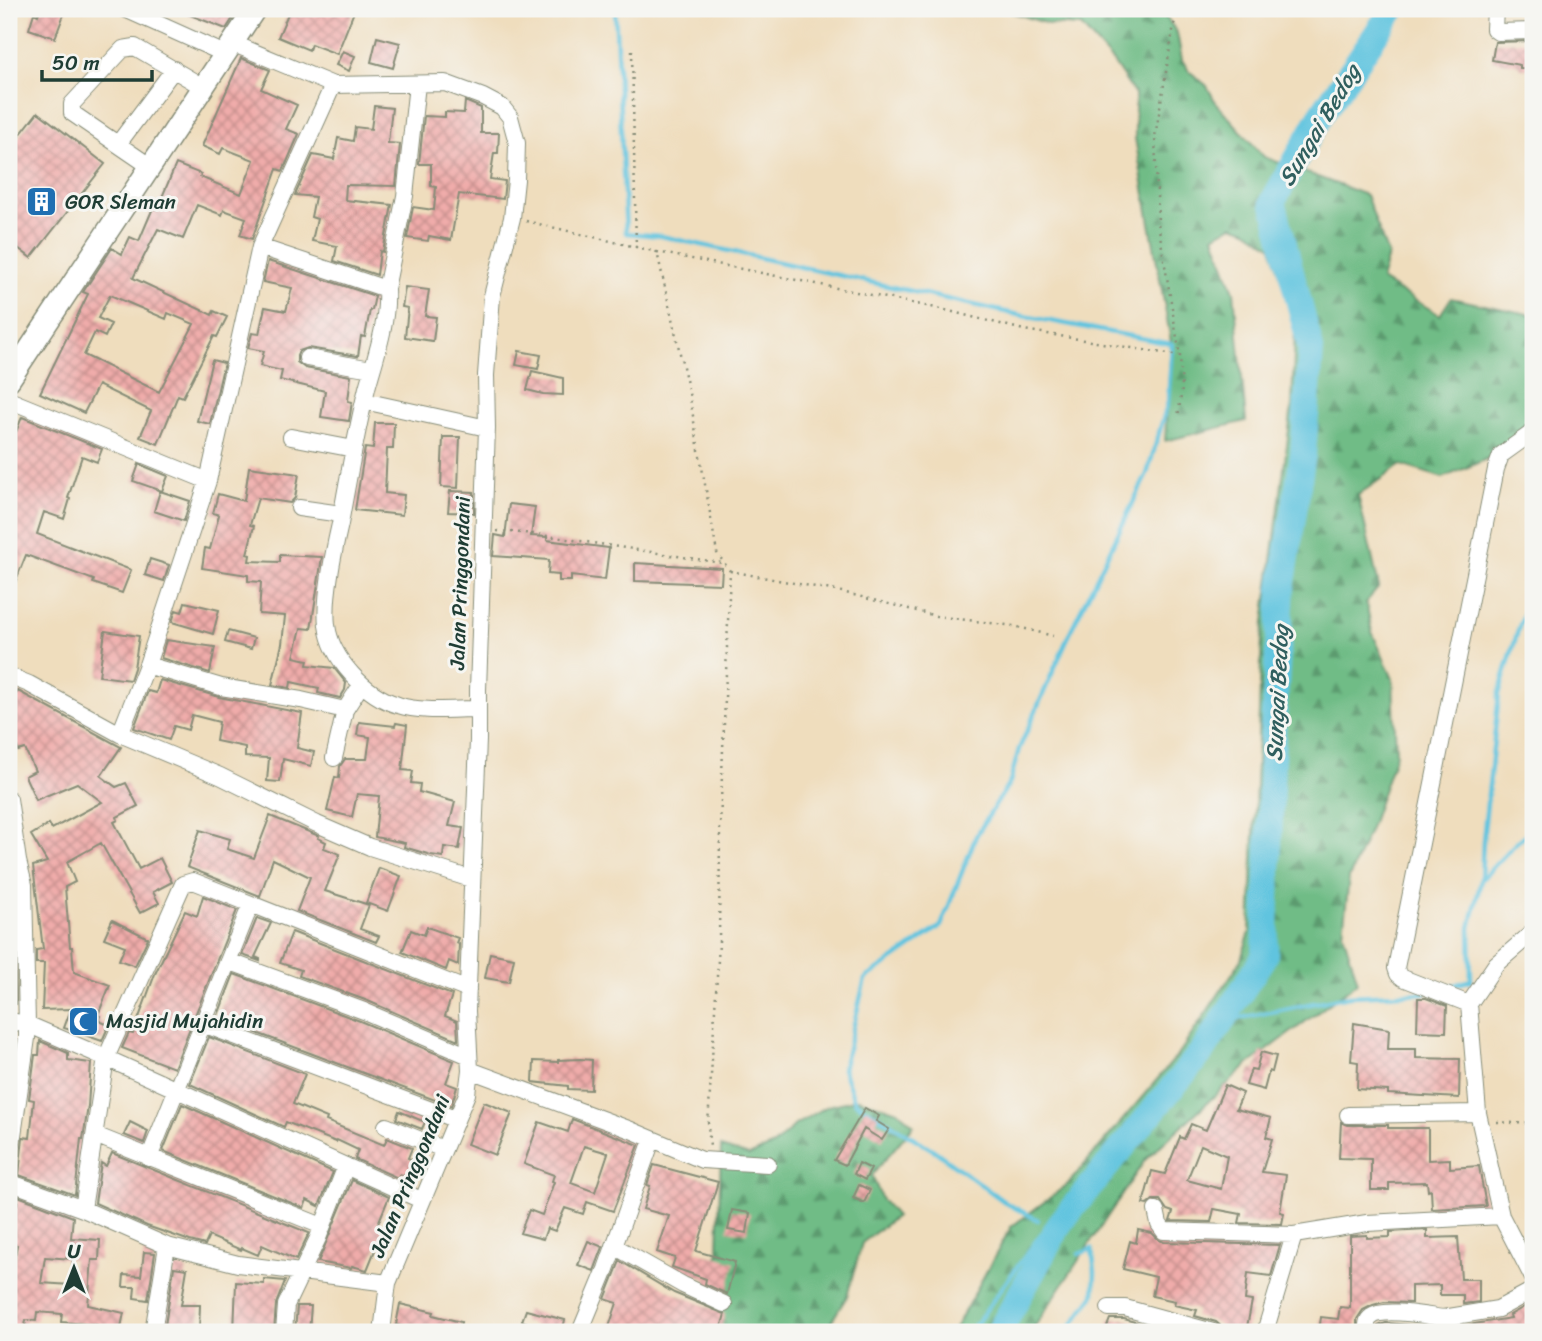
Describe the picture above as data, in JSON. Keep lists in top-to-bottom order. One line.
{"streets":{"street":["Jalan Pringgondani"]},"water":["Sungai Bedog"],"places":{"building":["GOR Sleman"],"mosque":["Masjid Mujahidin"]},"scale_bar":"50 m","north":"top"}
